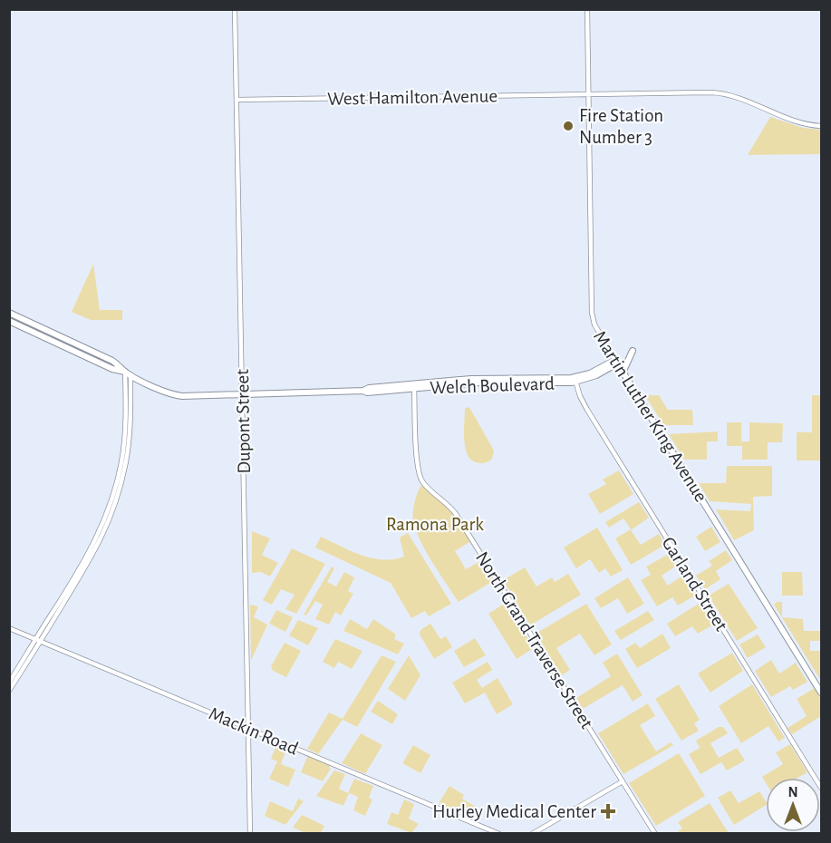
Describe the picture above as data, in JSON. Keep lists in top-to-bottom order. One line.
{"streets":{"main road":["Welch Boulevard","Martin Luther King Avenue"],"street":["West Hamilton Avenue","Dupont Street","Garland Street","North Grand Traverse Street","Mackin Road"]},"crossings":[["West Hamilton Avenue","Martin Luther King Avenue"],["West Hamilton Avenue","Dupont Street"],["Welch Boulevard","Martin Luther King Avenue"],["Welch Boulevard","Dupont Street"],["Welch Boulevard","Garland Street"],["Welch Boulevard","North Grand Traverse Street"],["Dupont Street","Mackin Road"]],"parks":["Ramona Park"],"places":{"other":["Fire Station Number 3"],"health":["Hurley Medical Center"]},"north":"top"}
